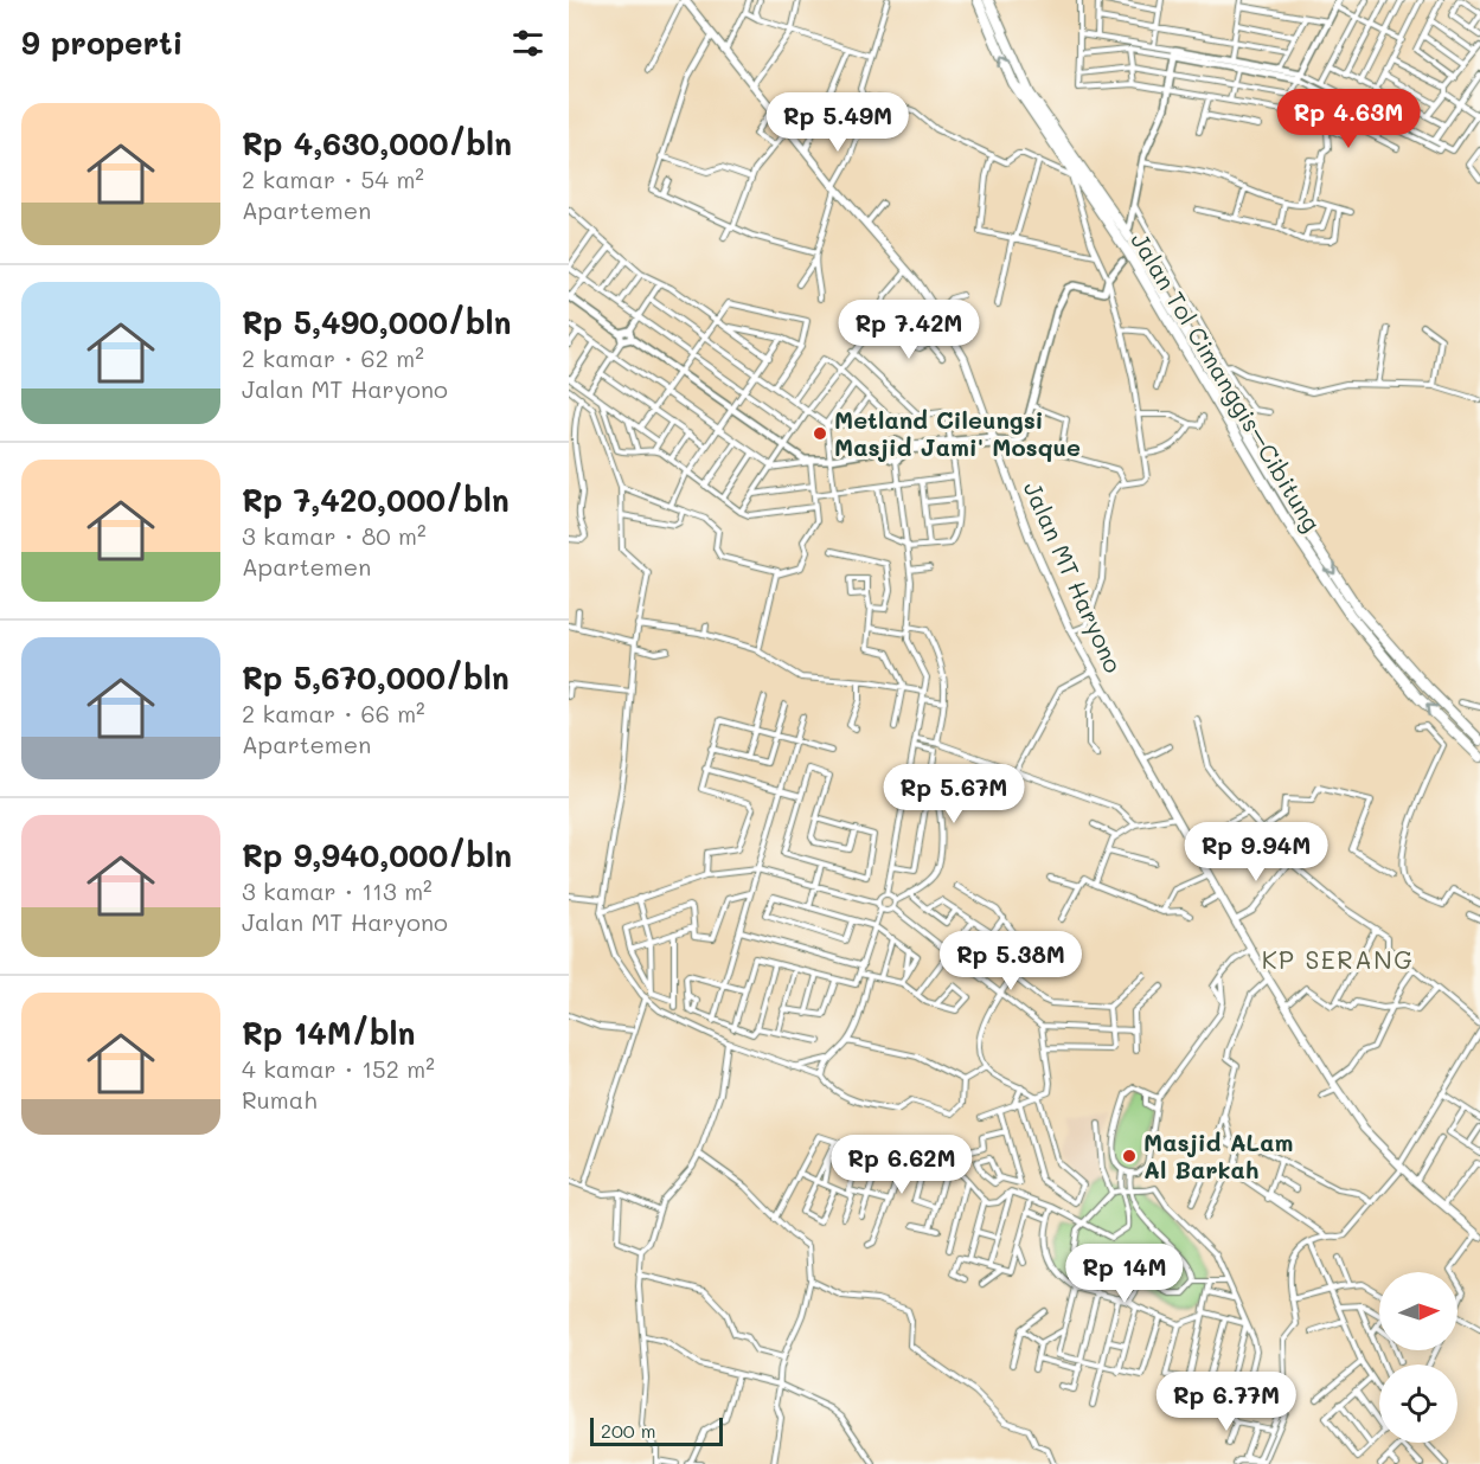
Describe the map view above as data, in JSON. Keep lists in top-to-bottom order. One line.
{"streets":{"highway":["Jalan Tol Cimanggis–Cibitung"],"main road":["Jalan MT Haryono"]},"districts":["KP SERANG"],"places":["Metland Cileungsi Masjid Jami' Mosque","Masjid ALam Al Barkah"],"scale_bar":"200 m","north":"right","page":{"heading":"9 properti","list":[{"name":"Rp 4,630,000/bln","note":"2 kamar · 54 m² · Apartemen"},{"name":"Rp 5,490,000/bln","note":"2 kamar · 62 m² · Jalan MT Haryono"},{"name":"Rp 7,420,000/bln","note":"3 kamar · 80 m² · Apartemen"},{"name":"Rp 5,670,000/bln","note":"2 kamar · 66 m² · Apartemen"},{"name":"Rp 9,940,000/bln","note":"3 kamar · 113 m² · Jalan MT Haryono"},{"name":"Rp 14M/bln","note":"4 kamar · 152 m² · Rumah"}],"price":["Rp 4.63M","Rp 5.49M","Rp 7.42M","Rp 5.67M","Rp 9.94M","Rp 5.38M","Rp 6.62M","Rp 14M","Rp 6.77M"],"scale":"200 m"}}
